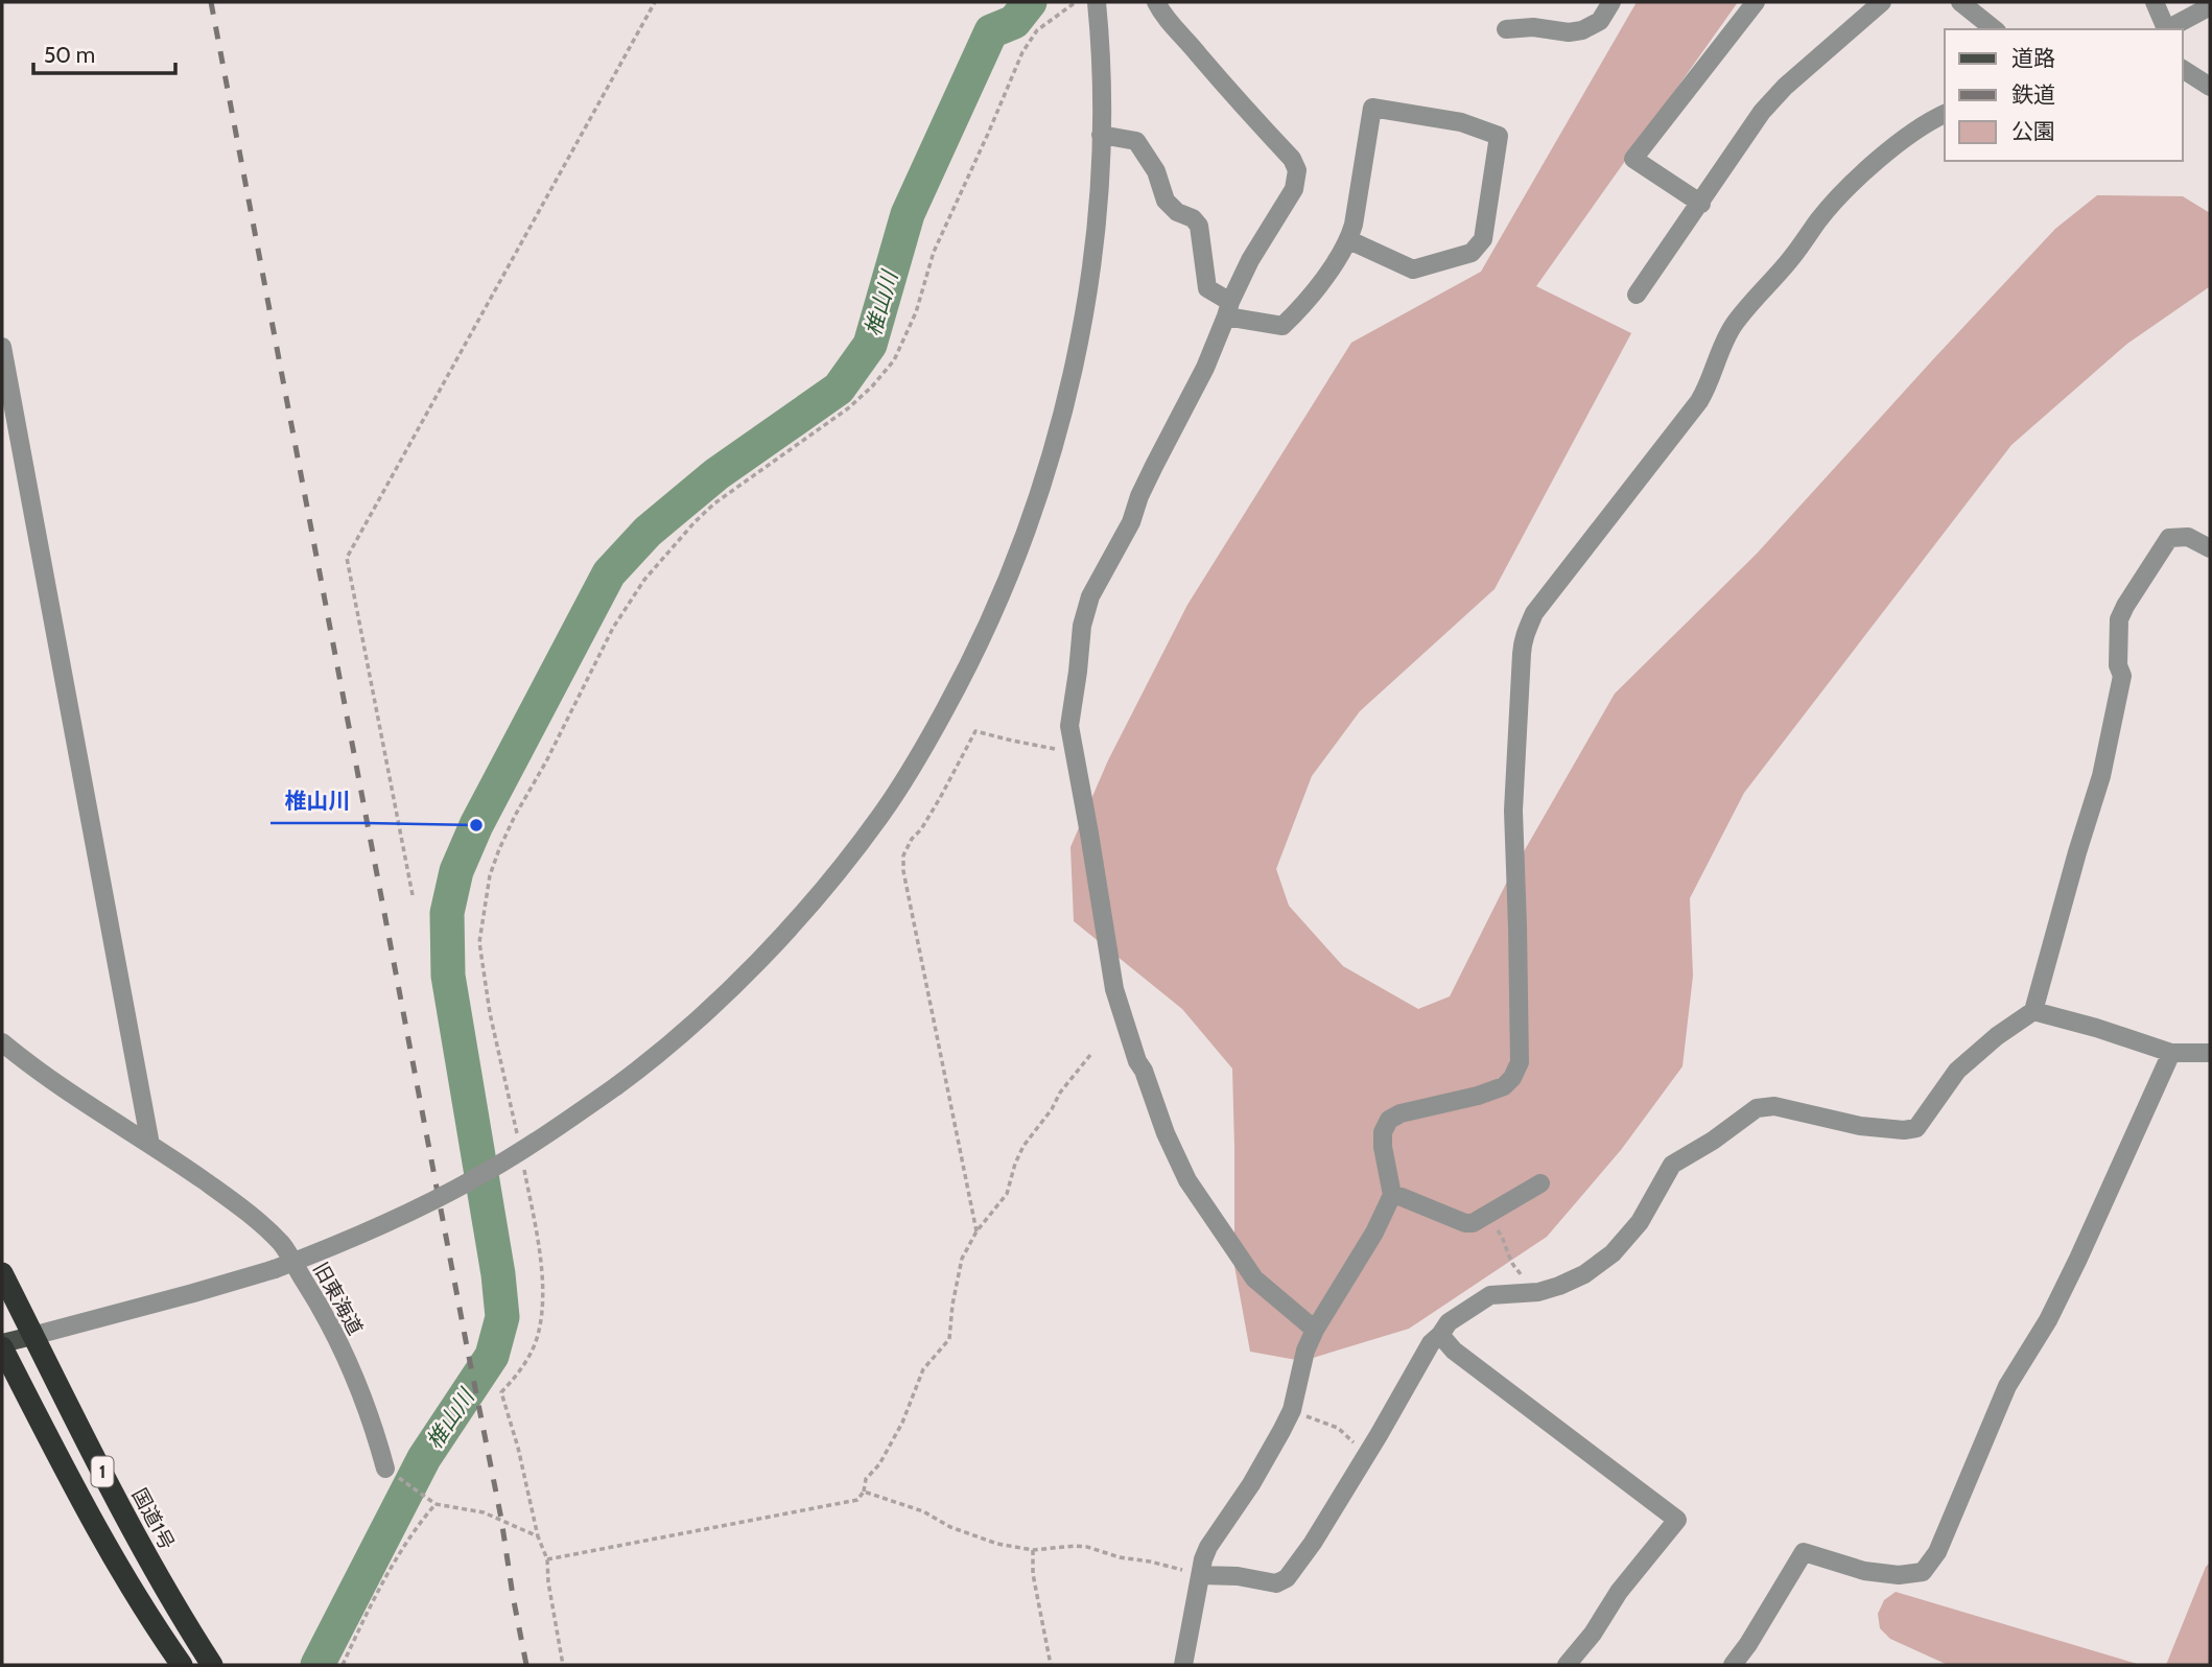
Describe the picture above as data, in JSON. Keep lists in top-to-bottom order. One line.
{"streets":{"highway":["1","国道1号"],"street":["旧東海道"]},"water":["椎山川"],"places":["椎山川"],"legend":["道路","鉄道","公園"],"scale_bar":"50 m"}
